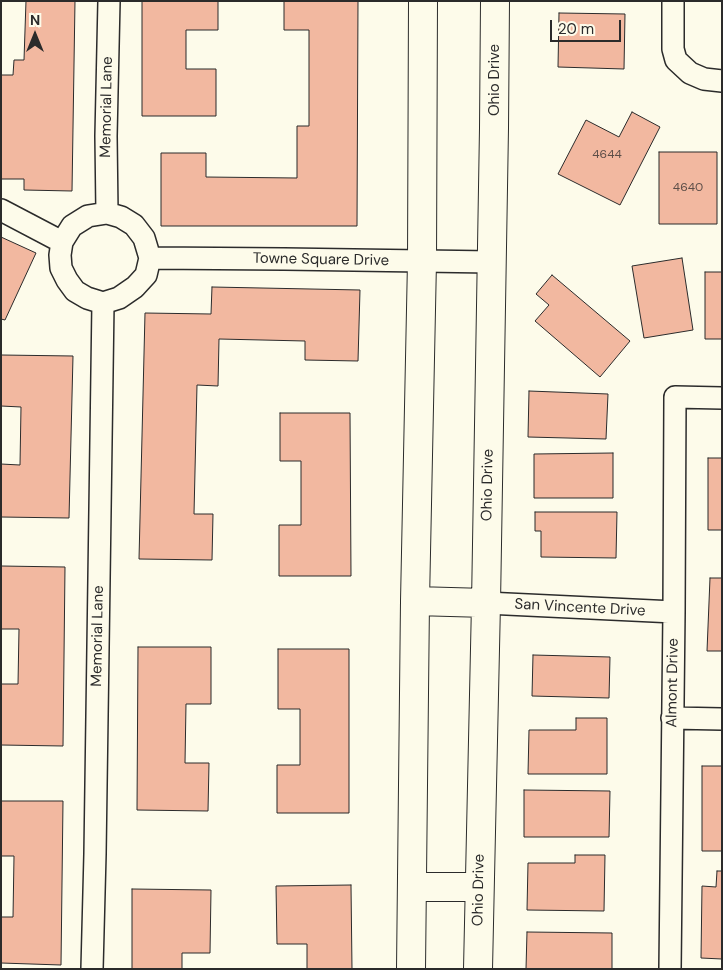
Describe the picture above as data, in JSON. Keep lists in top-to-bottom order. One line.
{"streets":{"main road":["Ohio Drive"],"street":["Memorial Lane","Towne Square Drive","San Vincente Drive","Almont Drive"]},"crossings":[["Ohio Drive","Towne Square Drive"],["Ohio Drive","San Vincente Drive"],["Memorial Lane","Towne Square Drive"],["San Vincente Drive","Almont Drive"]],"house_numbers":["4644","4640"],"scale_bar":"20 m","north":"top"}
